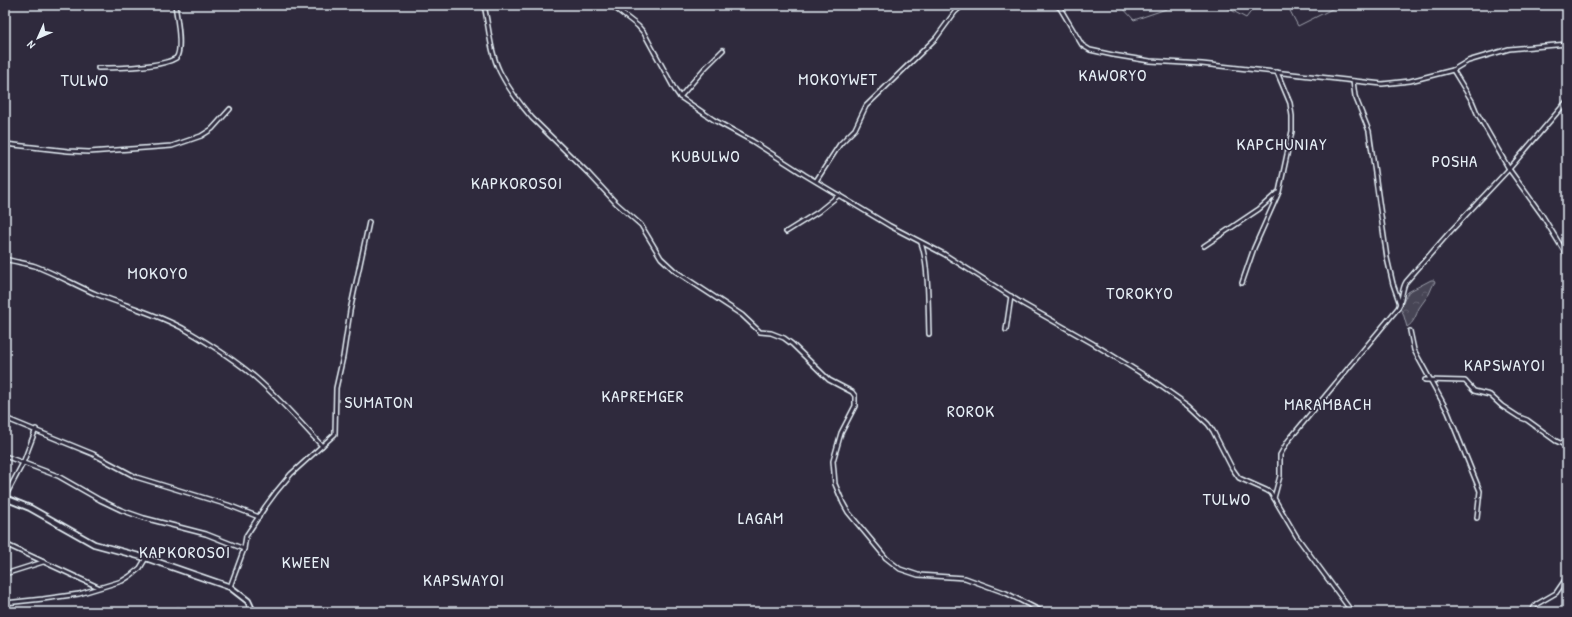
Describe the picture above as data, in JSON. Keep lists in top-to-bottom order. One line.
{"districts":["KAWORYO","MOKOYWET","TULWO","KAPCHUNIAY","KUBULWO","POSHA","KAPKOROSOI","MOKOYO","TOROKYO","KAPSWAYOI","KAPREMGER","SUMATON","MARAMBACH","ROROK","TULWO","LAGAM","KAPKOROSOI","KWEEN","KAPSWAYOI"],"north":"bottom left"}
